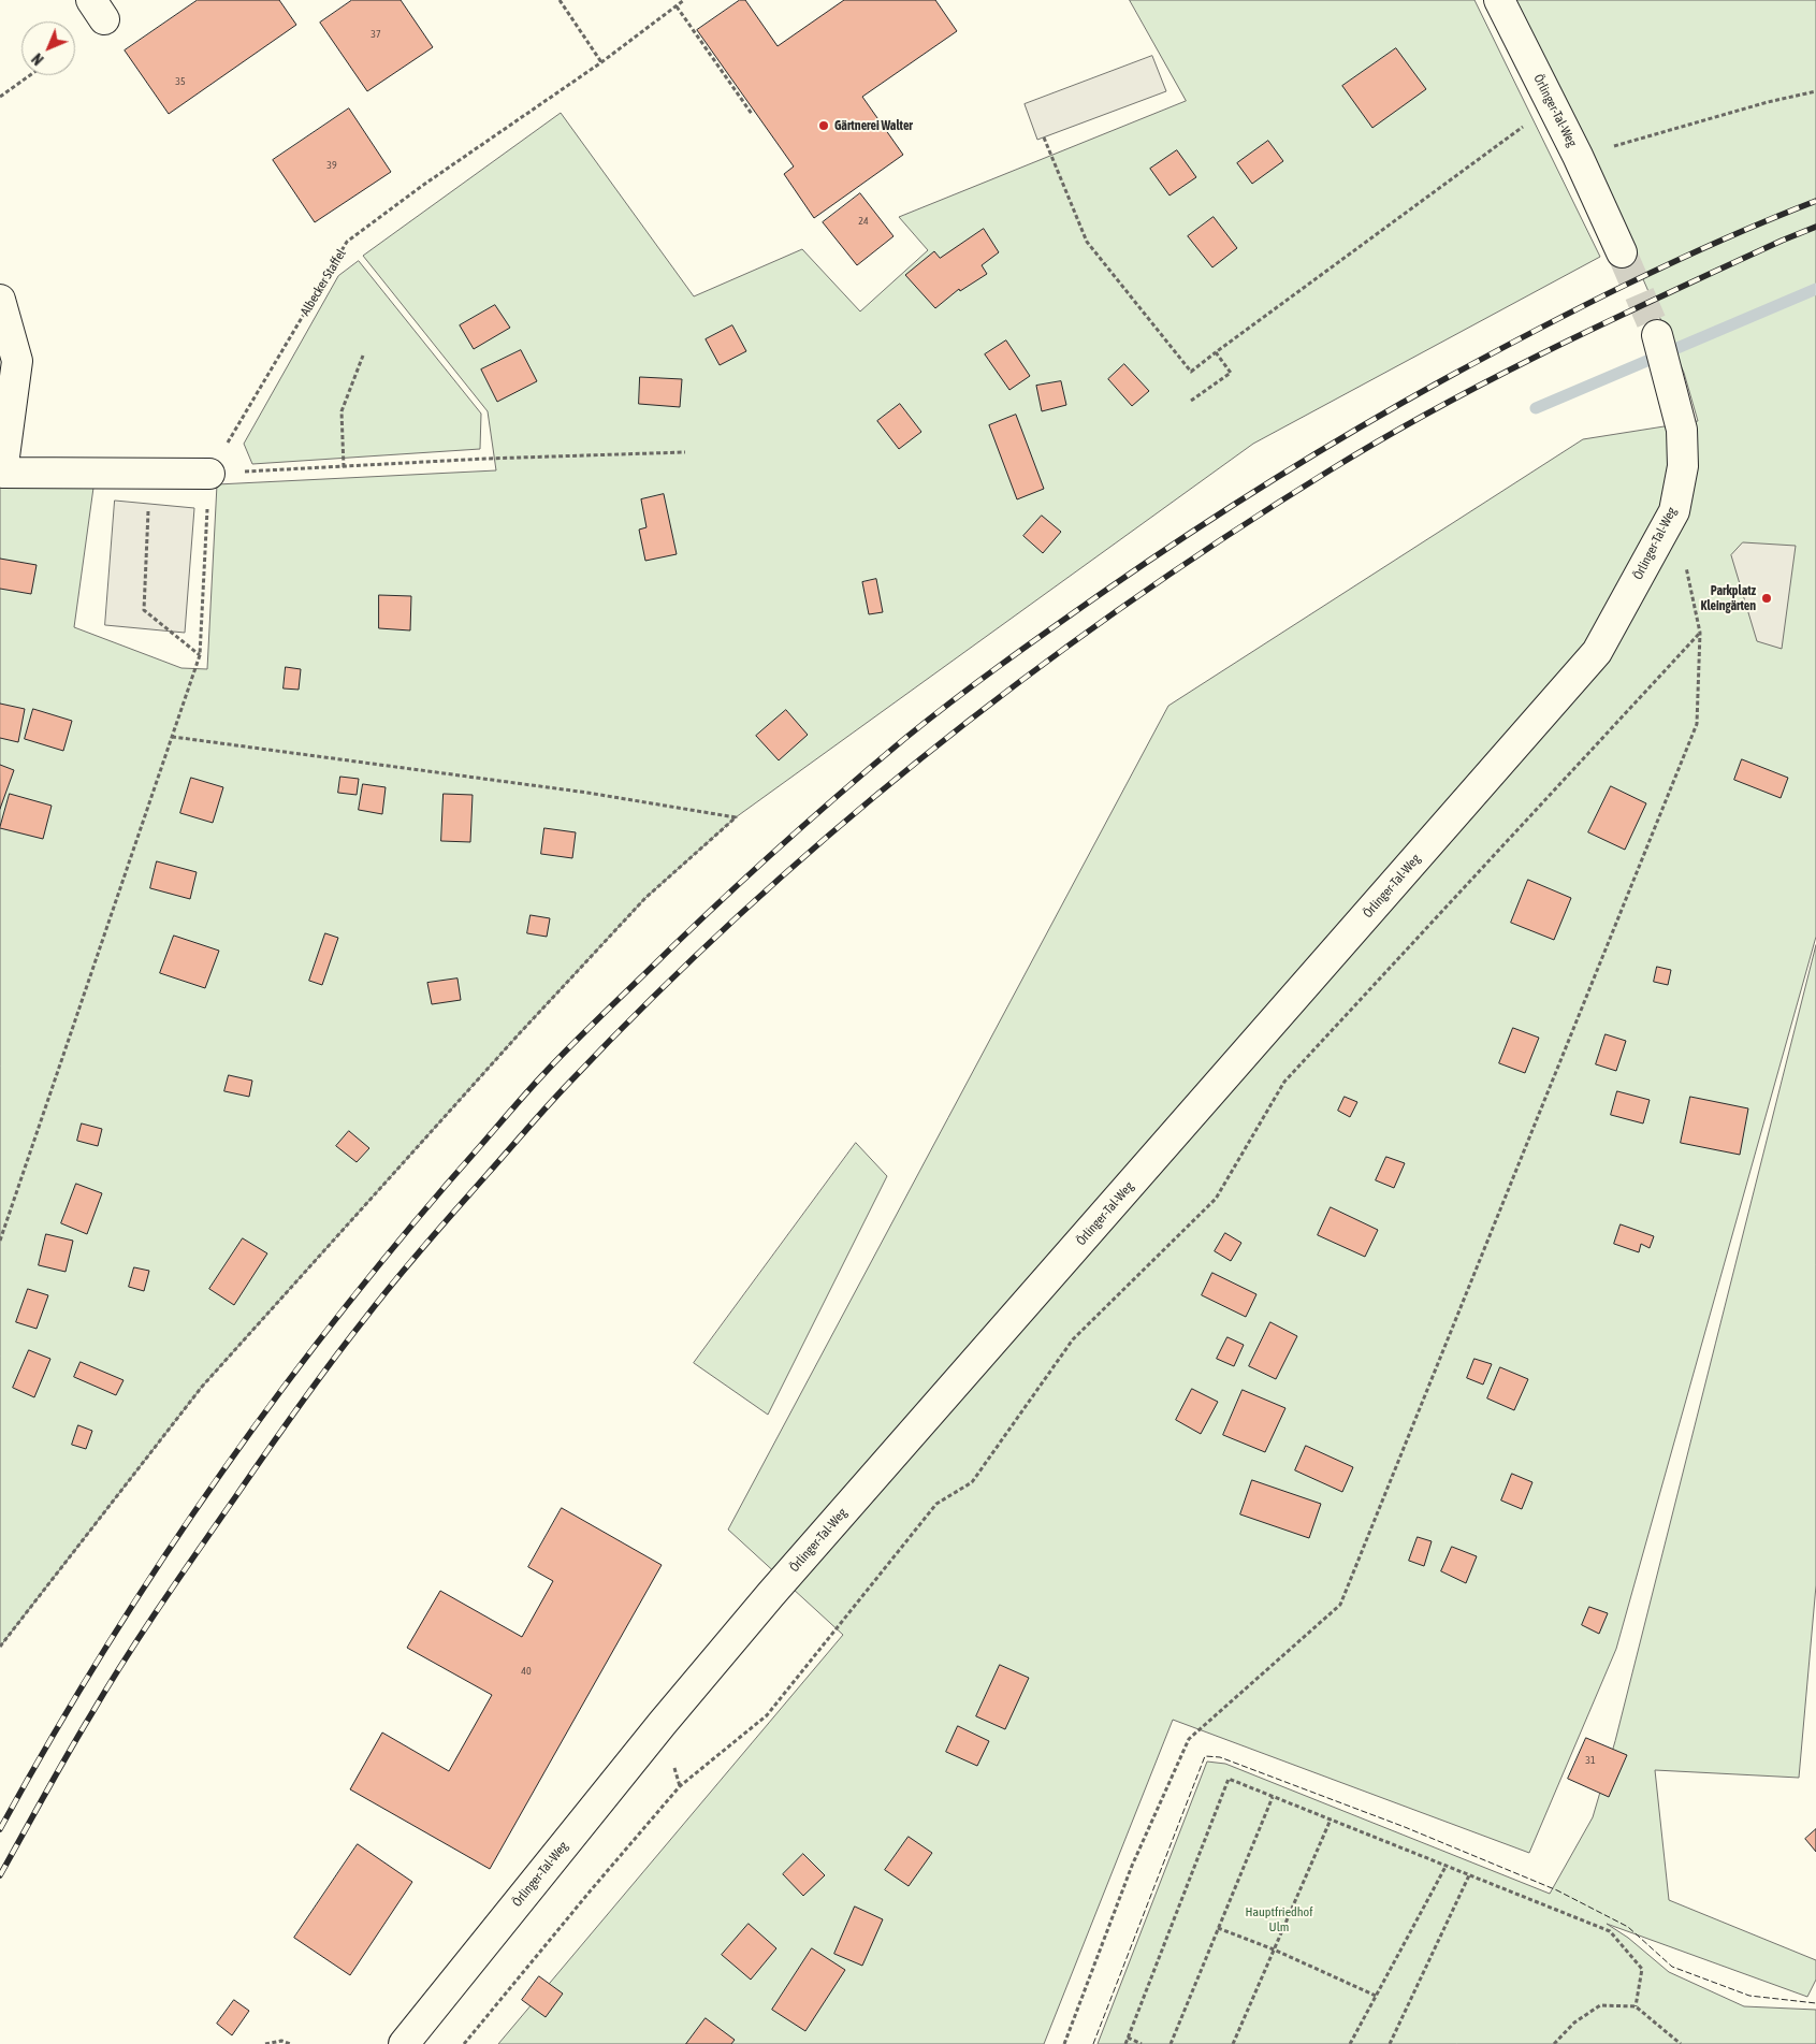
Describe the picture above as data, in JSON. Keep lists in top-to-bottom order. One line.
{"streets":{"street":["Örlinger-Tal-Weg"],"path":["Albecker Staffel"]},"parks":["Hauptfriedhof Ulm"],"places":["Gärtnerei Walter","Parkplatz Kleingärten"],"house_numbers":["37","35","39","24","40","31"],"north":"bottom left"}
